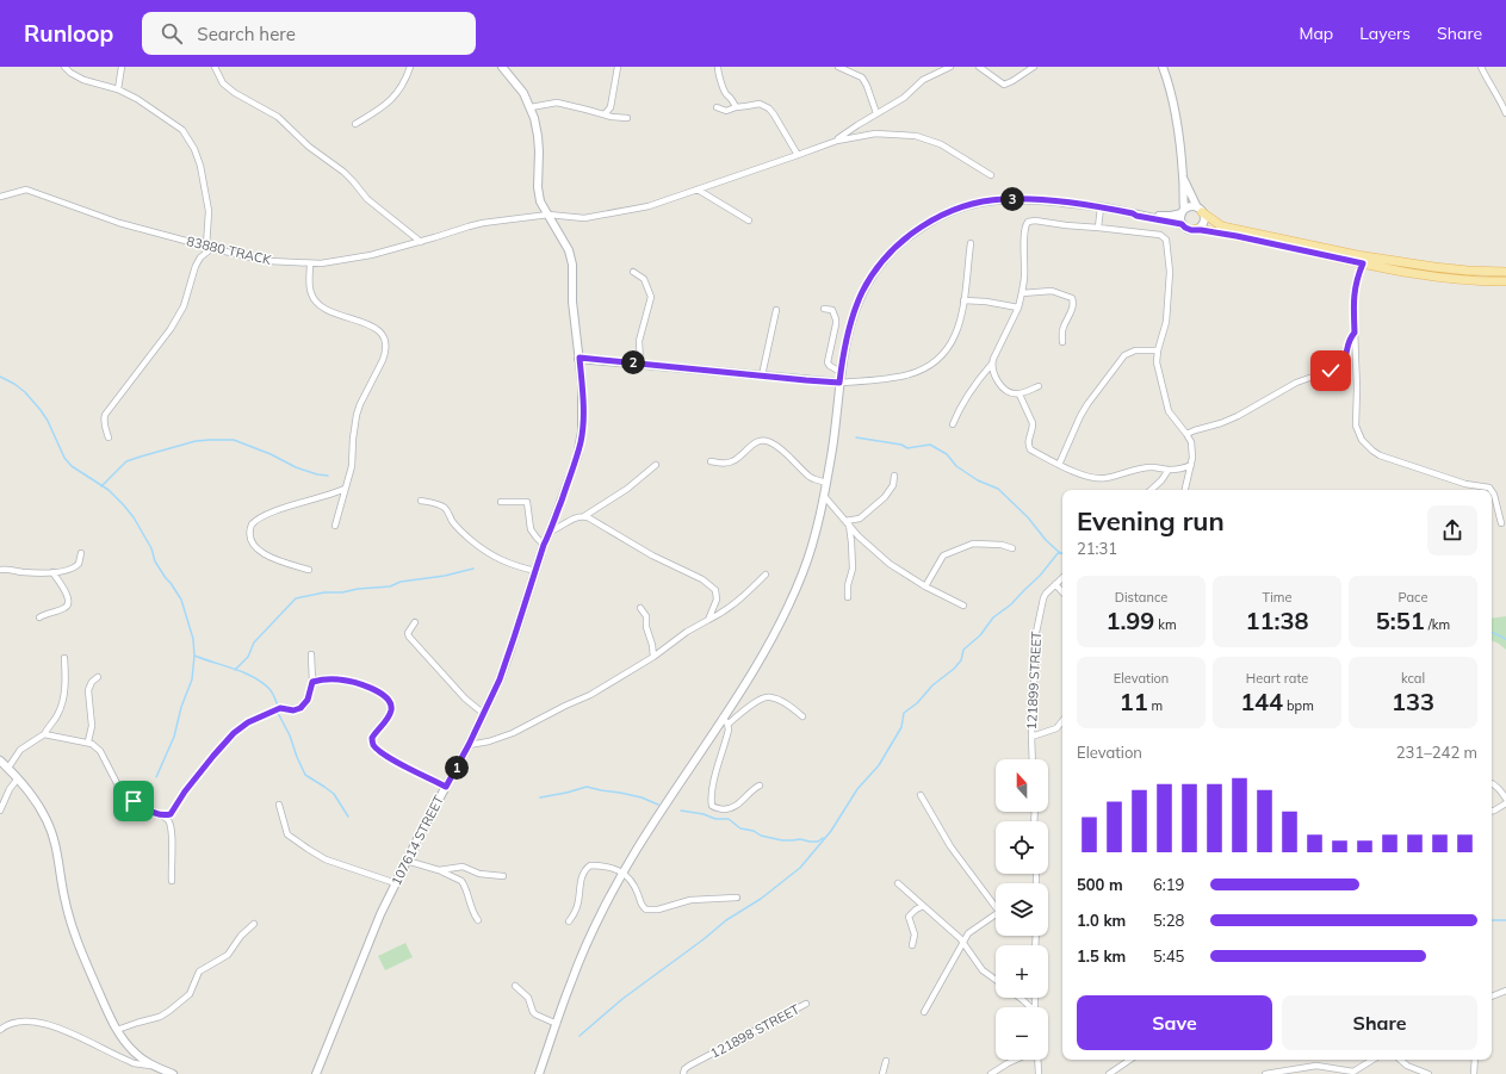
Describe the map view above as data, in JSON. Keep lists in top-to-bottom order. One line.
{"streets":{"street":["83880 TRACK","121899 STREET","107614 STREET","121898 STREET"]},"crossings":[["83880 TRACK","107614 STREET"]],"north":"top","page":{"header":"Runloop","search":"Search here","nav":["Map","Layers","Share"],"pins":["3","2","1"],"heading":["Evening run","21:31"],"stats":[["Distance","1.99 km"],["Time","11:38"],["Pace","5:51 /km"],["Elevation","11 m"],["Heart rate","144 bpm"],["kcal","133"]],"chart":["Elevation","231–242 m"],"map_buttons":["+","−"],"list":[{"name":"500 m","note":"6:19"},{"name":"1.0 km","note":"5:28"},{"name":"1.5 km","note":"5:45"}],"buttons":["Save","Share"]}}
